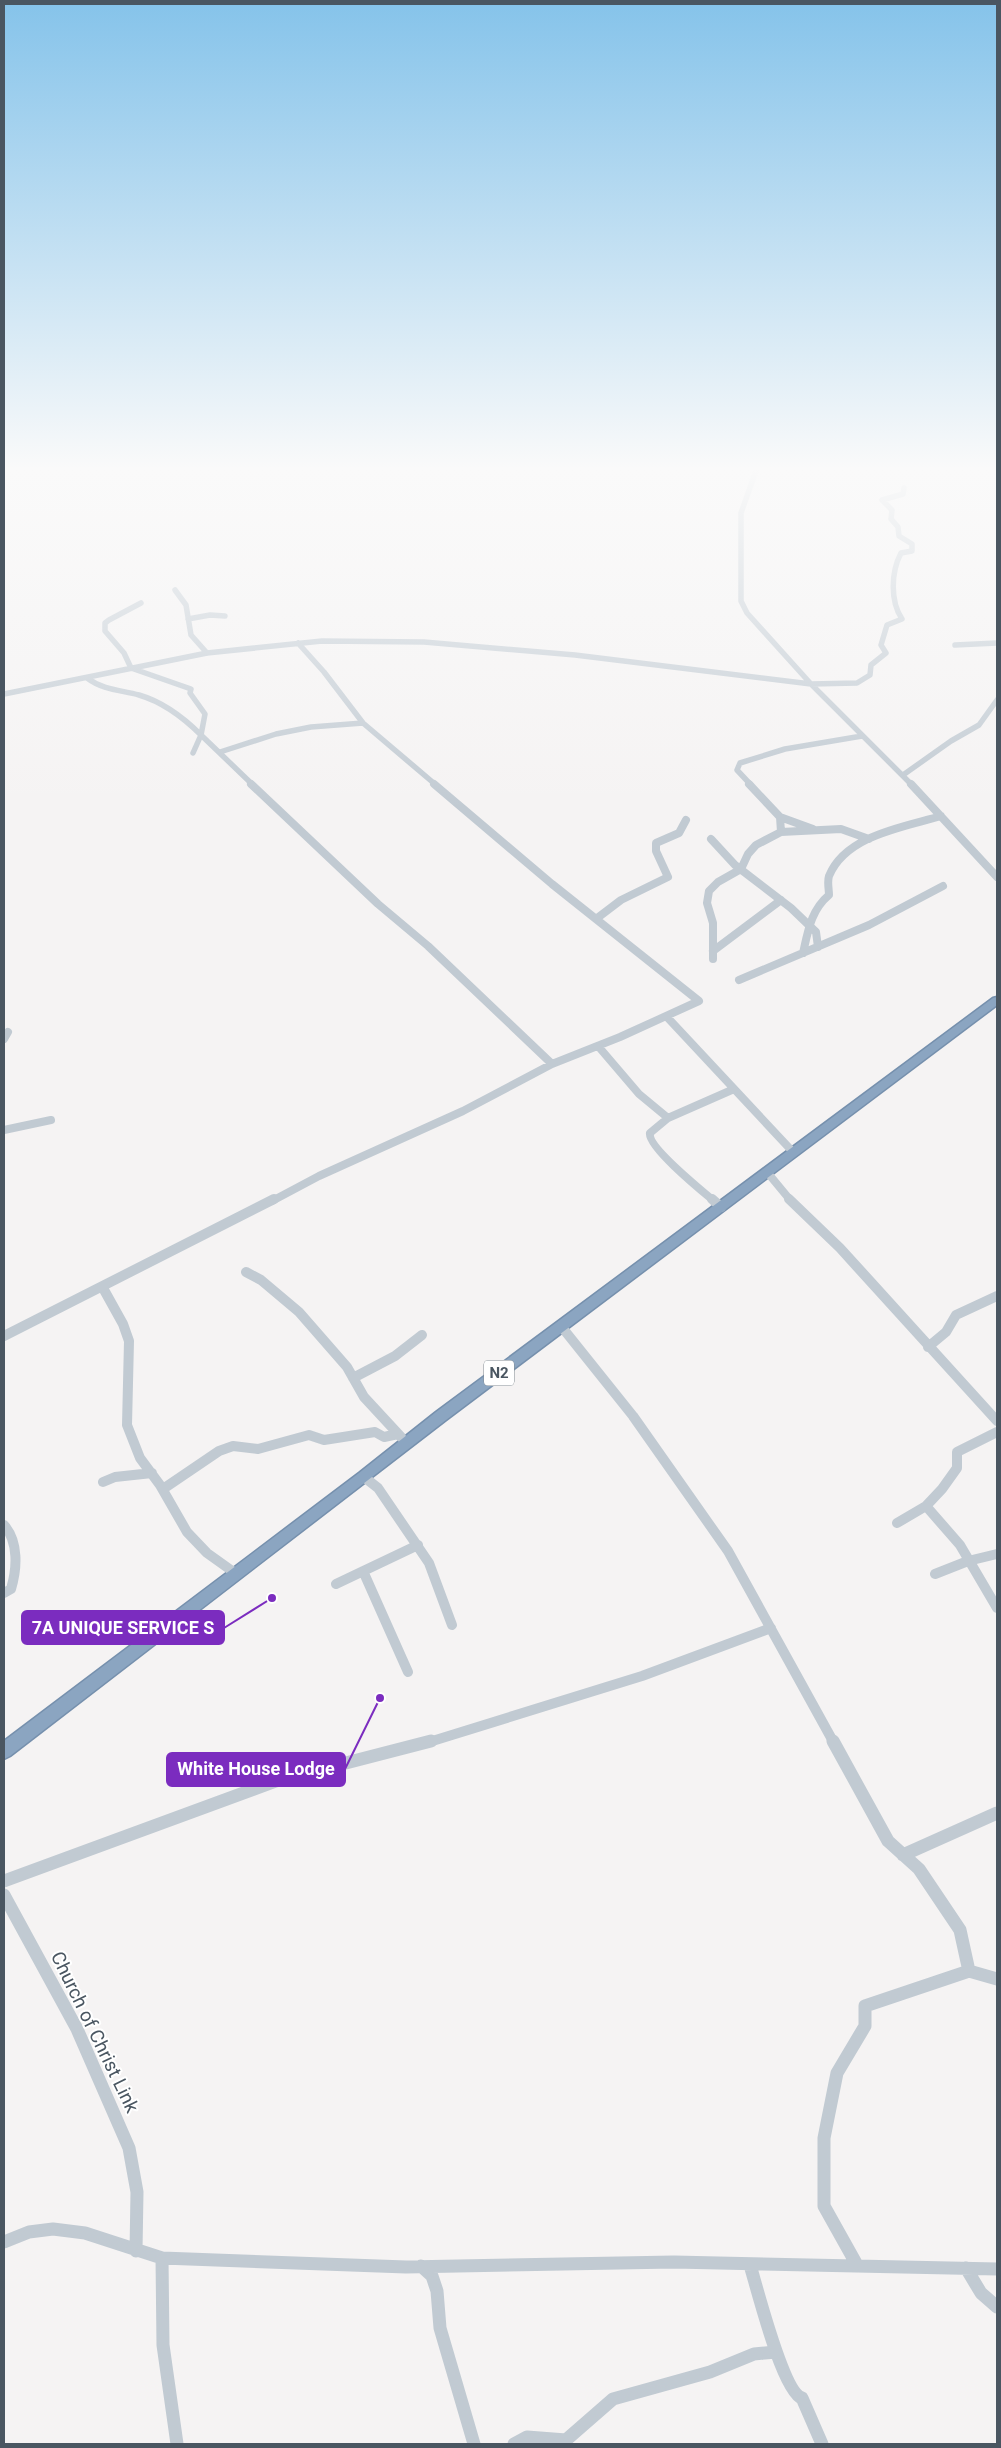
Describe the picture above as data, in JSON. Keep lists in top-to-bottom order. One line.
{"streets":{"highway":["N2"],"street":["Church of Christ Link"]},"places":["7A UNIQUE SERVICE S","White House Lodge"]}
